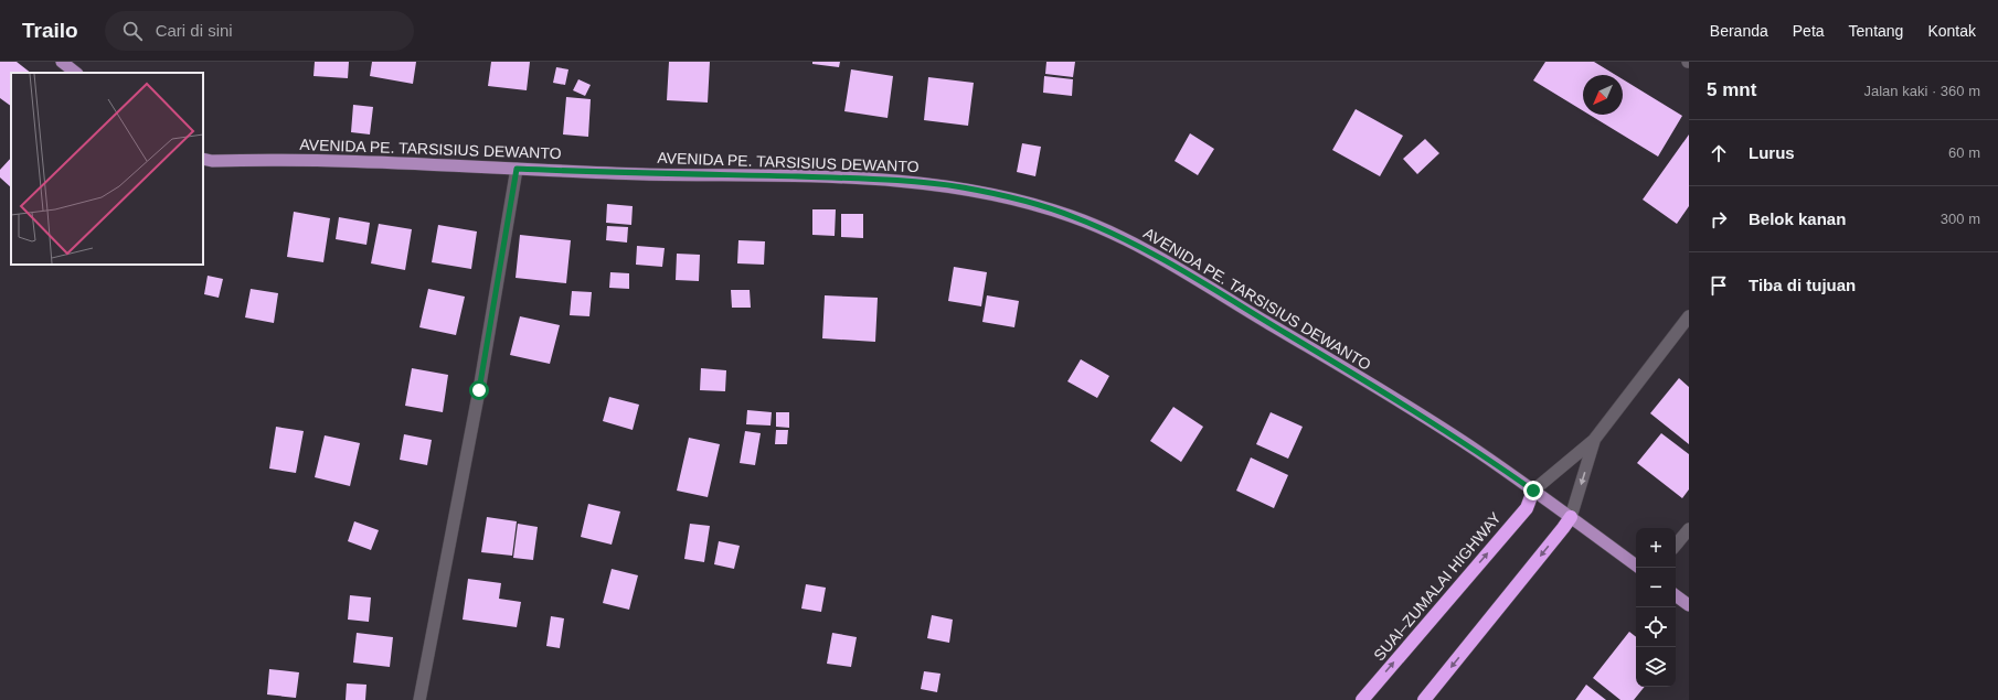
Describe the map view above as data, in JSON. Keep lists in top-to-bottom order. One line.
{"streets":{"highway":["SUAI–ZUMALAI HIGHWAY"],"main road":["AVENIDA PE. TARSISIUS DEWANTO"]},"crossings":[["AVENIDA PE. TARSISIUS DEWANTO","SUAI–ZUMALAI HIGHWAY"]],"north":"bottom left","page":{"header":"Trailo","search":"Cari di sini","nav":["Beranda","Peta","Tentang","Kontak"],"heading":["5 mnt","Jalan kaki · 360 m"],"list":[["Lurus","60 m"],["Belok kanan","300 m"],"Tiba di tujuan"],"map_buttons":["+","−"]}}
